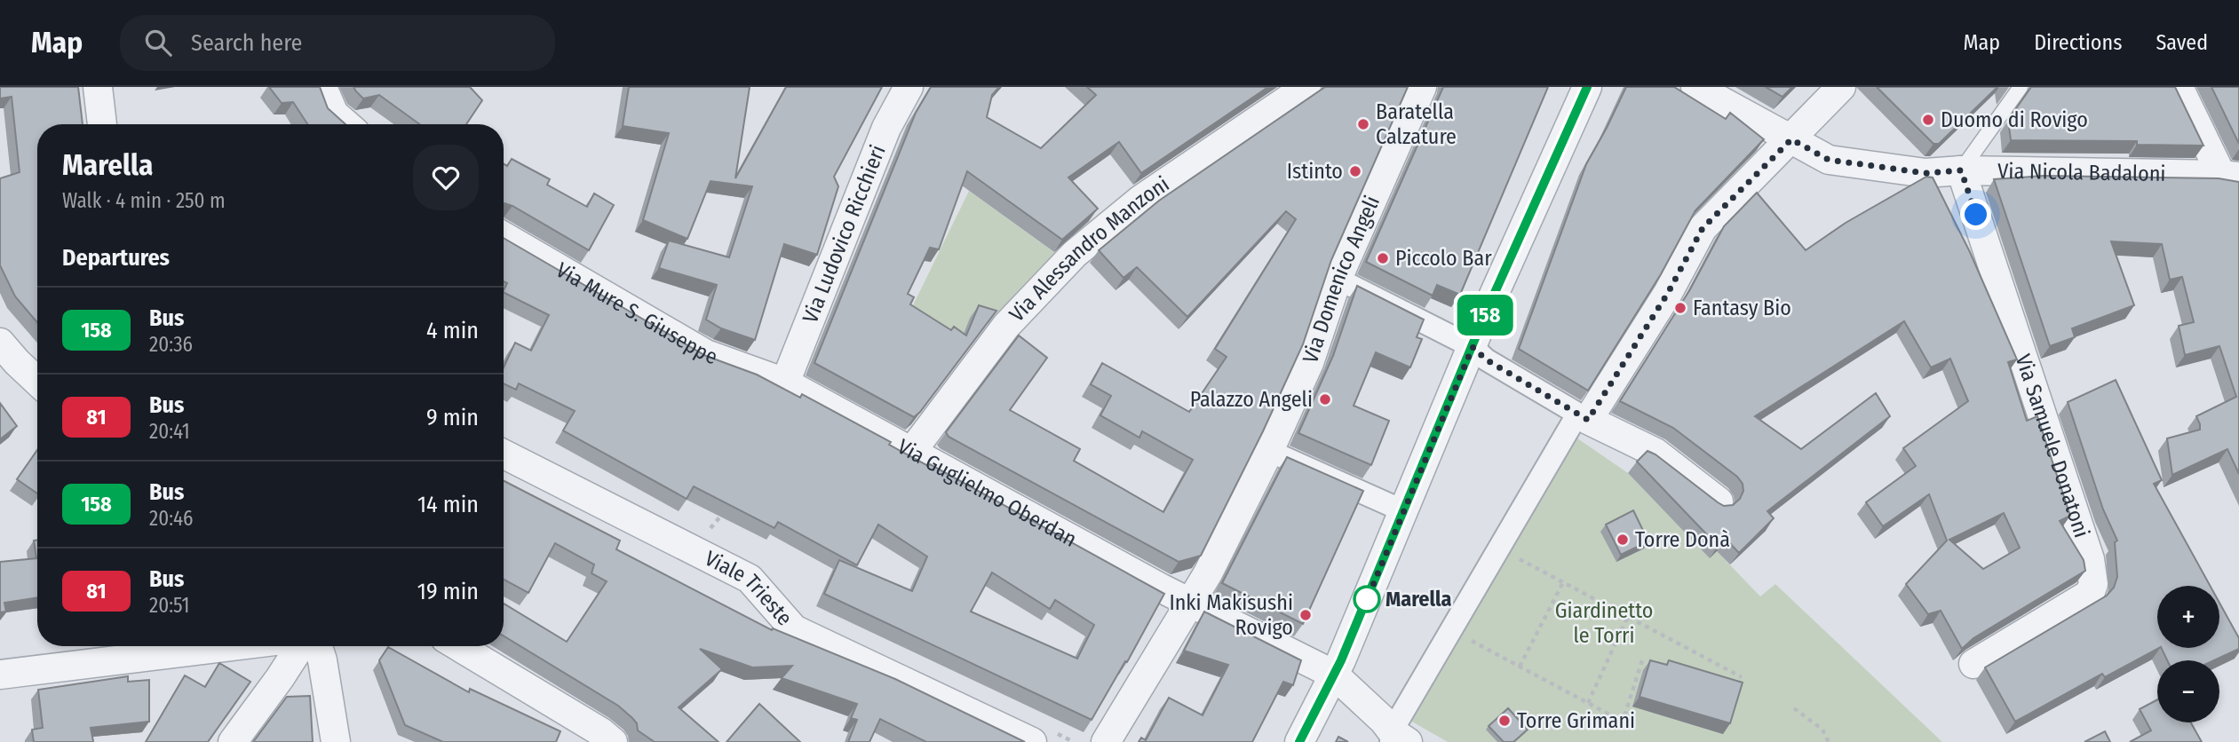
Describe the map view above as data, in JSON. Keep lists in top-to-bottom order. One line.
{"streets":{"street":["Via Nicola Badaloni","Via Ludovico Ricchieri","Via Alessandro Manzoni","Via Domenico Angeli","Via Mure S. Giuseppe","Via Samuele Donatoni","Via Guglielmo Oberdan","Viale Trieste"]},"crossings":[["Via Nicola Badaloni","Via Samuele Donatoni"],["Via Ludovico Ricchieri","Via Mure S. Giuseppe"],["Via Ludovico Ricchieri","Via Guglielmo Oberdan"],["Via Alessandro Manzoni","Via Guglielmo Oberdan"],["Via Domenico Angeli","Via Guglielmo Oberdan"],["Via Mure S. Giuseppe","Via Guglielmo Oberdan"]],"parks":["Giardinetto le Torri"],"places":["Duomo di Rovigo","Baratella Calzature","Istinto","Piccolo Bar","Fantasy Bio","Palazzo Angeli","Torre Donà","Marella","Inki Makisushi Rovigo","Torre Grimani"],"lines":["bus line 158"],"page":{"header":"Map","search":"Search here","nav":["Map","Directions","Saved"],"on_map":"158","heading":[["Marella","Walk · 4 min · 250 m"],"Departures"],"list":[{"mark":"158","name":"Bus","note":"20:36","value":"4 min"},{"mark":"81","name":"Bus","note":"20:41","value":"9 min"},{"mark":"158","name":"Bus","note":"20:46","value":"14 min"},{"mark":"81","name":"Bus","note":"20:51","value":"19 min"}],"map_buttons":["+","−"]}}
